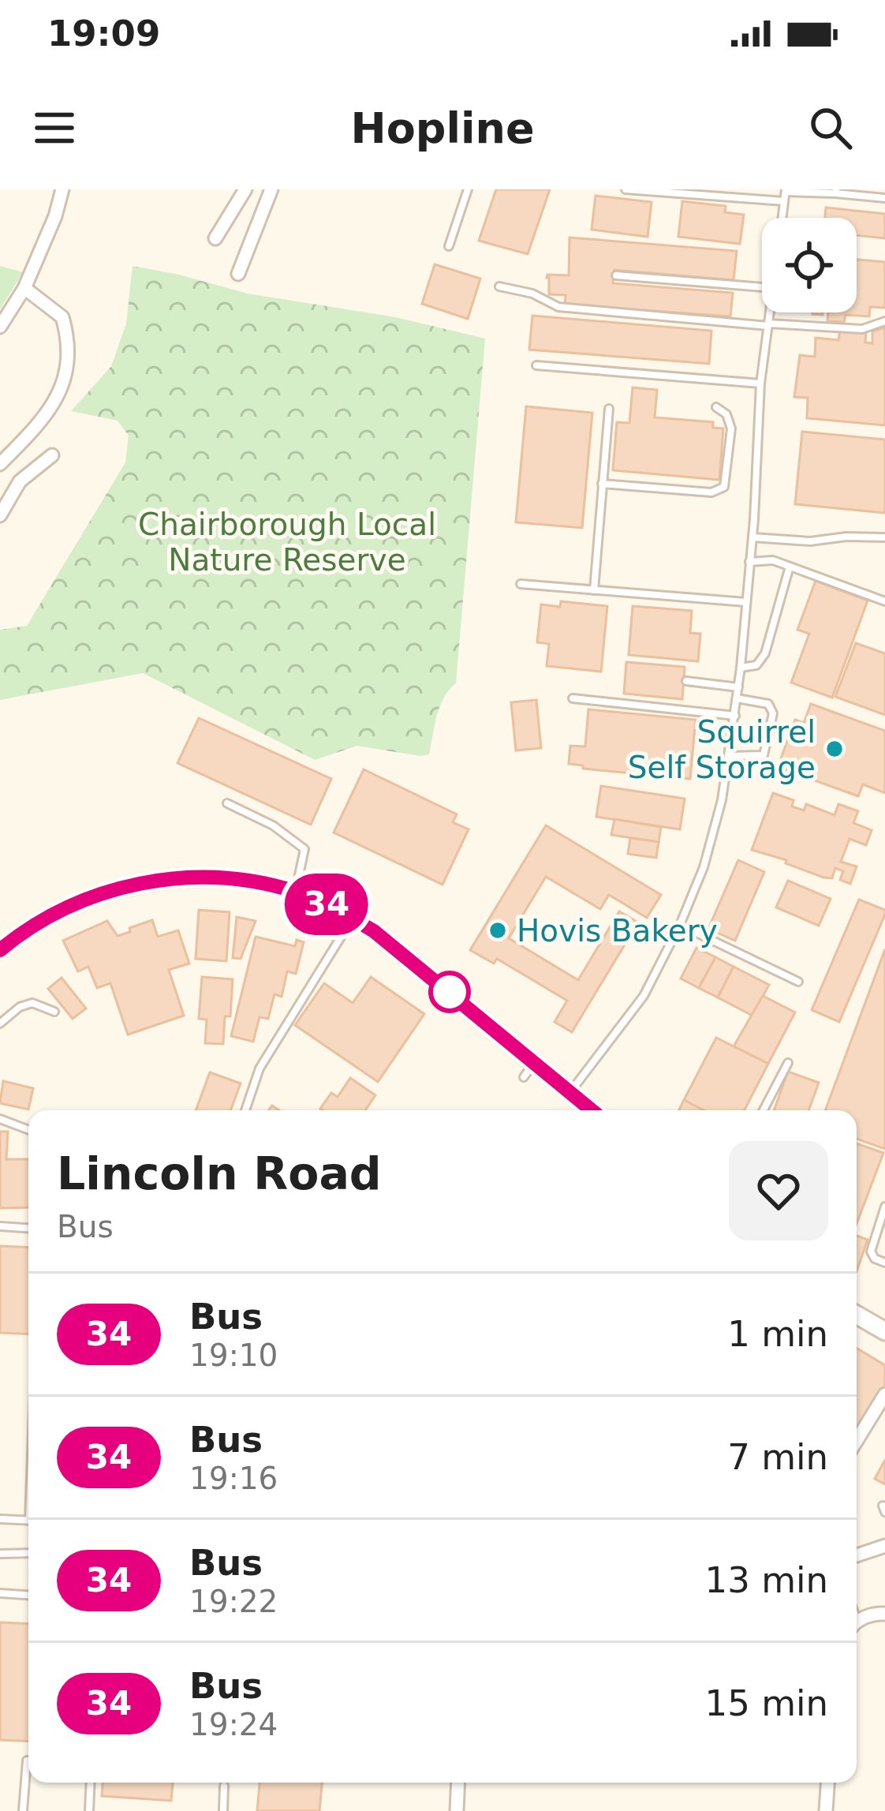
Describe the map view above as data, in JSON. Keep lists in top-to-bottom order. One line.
{"parks":["Chairborough Local Nature Reserve"],"places":["Squirrel Self Storage","Hovis Bakery"],"lines":["bus line 34"],"page":{"status":"19:09","header":"Hopline","on_map":"34","heading":["Lincoln Road","Bus"],"list":[{"mark":"34","name":"Bus","note":"19:10","value":"1 min"},{"mark":"34","name":"Bus","note":"19:16","value":"7 min"},{"mark":"34","name":"Bus","note":"19:22","value":"13 min"},{"mark":"34","name":"Bus","note":"19:24","value":"15 min"}]}}
